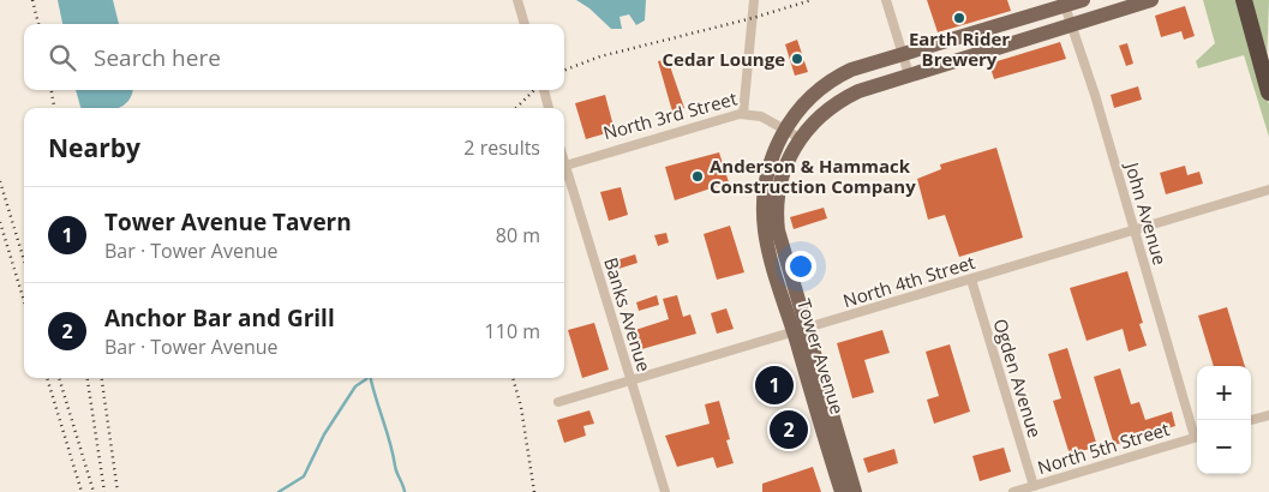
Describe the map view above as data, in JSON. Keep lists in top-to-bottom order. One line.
{"streets":{"main road":["Tower Avenue"],"street":["North 3rd Street","John Avenue","North 4th Street","Banks Avenue","Ogden Avenue","North 5th Street"]},"crossings":[["North 3rd Street","Banks Avenue"],["North 3rd Street","Tower Avenue"],["John Avenue","North 4th Street"],["North 4th Street","Banks Avenue"],["North 4th Street","Tower Avenue"],["North 4th Street","Ogden Avenue"],["Ogden Avenue","North 5th Street"]],"places":["Earth Rider Brewery","Cedar Lounge","Anderson & Hammack Construction Company"],"page":{"search":"Search here","heading":["Nearby","2 results"],"list":[{"mark":"1","name":"Tower Avenue Tavern","note":"Bar · Tower Avenue","value":"80 m"},{"mark":"2","name":"Anchor Bar and Grill","note":"Bar · Tower Avenue","value":"110 m"}],"pins":["1","2"],"map_buttons":["+","−"]}}
